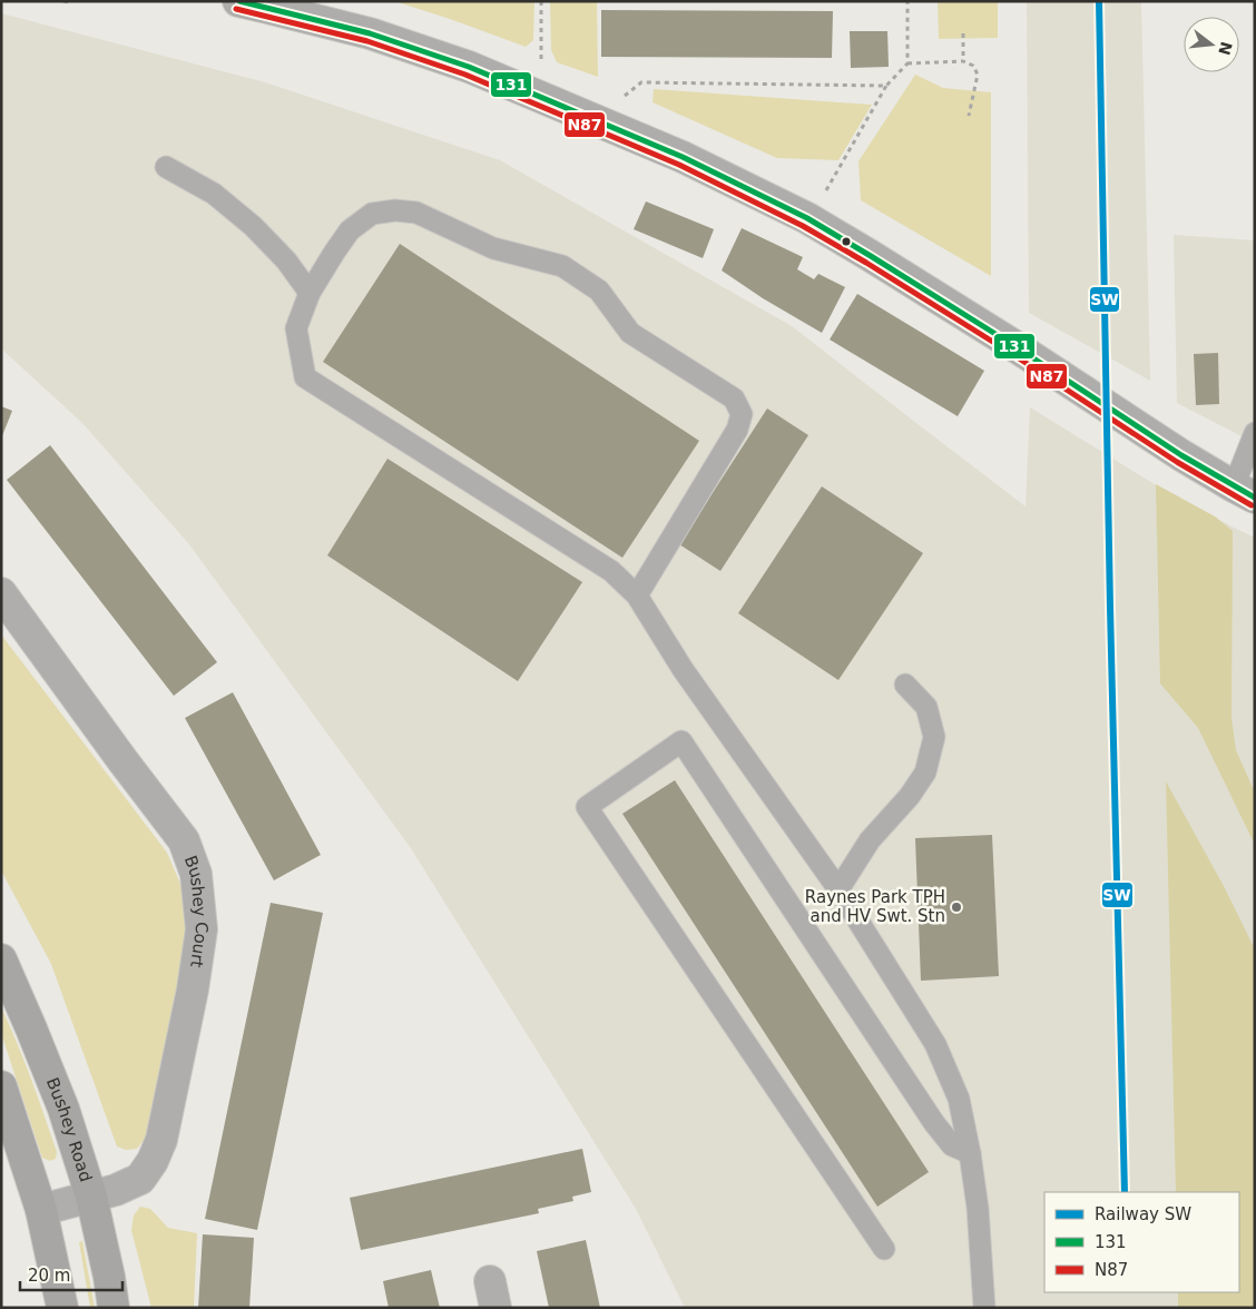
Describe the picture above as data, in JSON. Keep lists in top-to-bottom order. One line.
{"streets":{"main road":["Bushey Road"],"street":["Bushey Court"]},"crossings":[["Bushey Court","Bushey Road"]],"places":["Raynes Park TPH and HV Swt. Stn"],"lines":["rail line SW","transit line 131","transit line N87"],"legend":["Railway SW","131","N87"],"scale_bar":"20 m","north":"right"}
